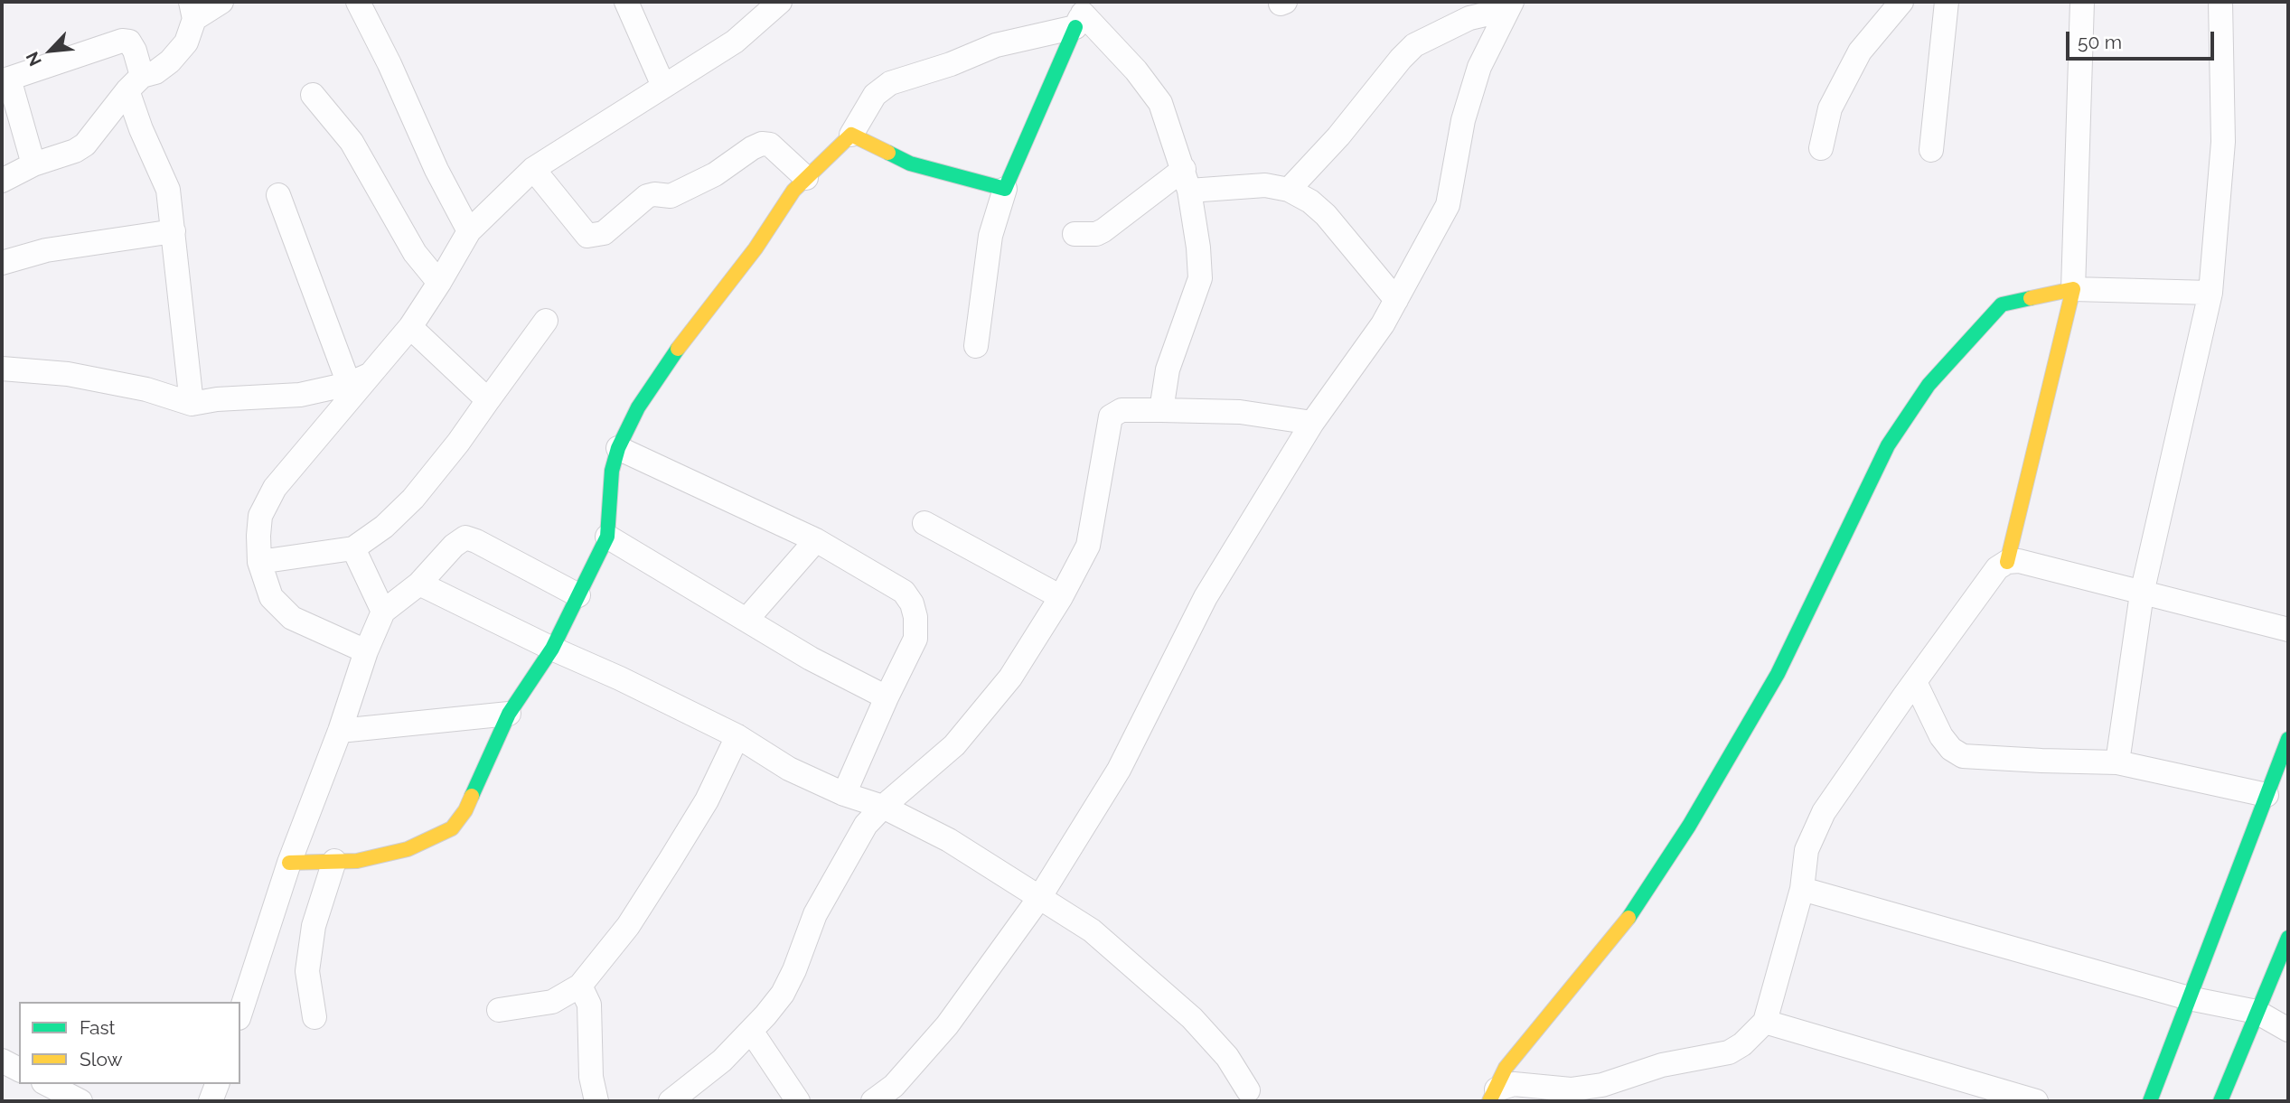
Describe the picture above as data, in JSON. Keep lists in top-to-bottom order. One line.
{"legend":["Fast","Slow"],"scale_bar":"50 m","north":"bottom left"}
